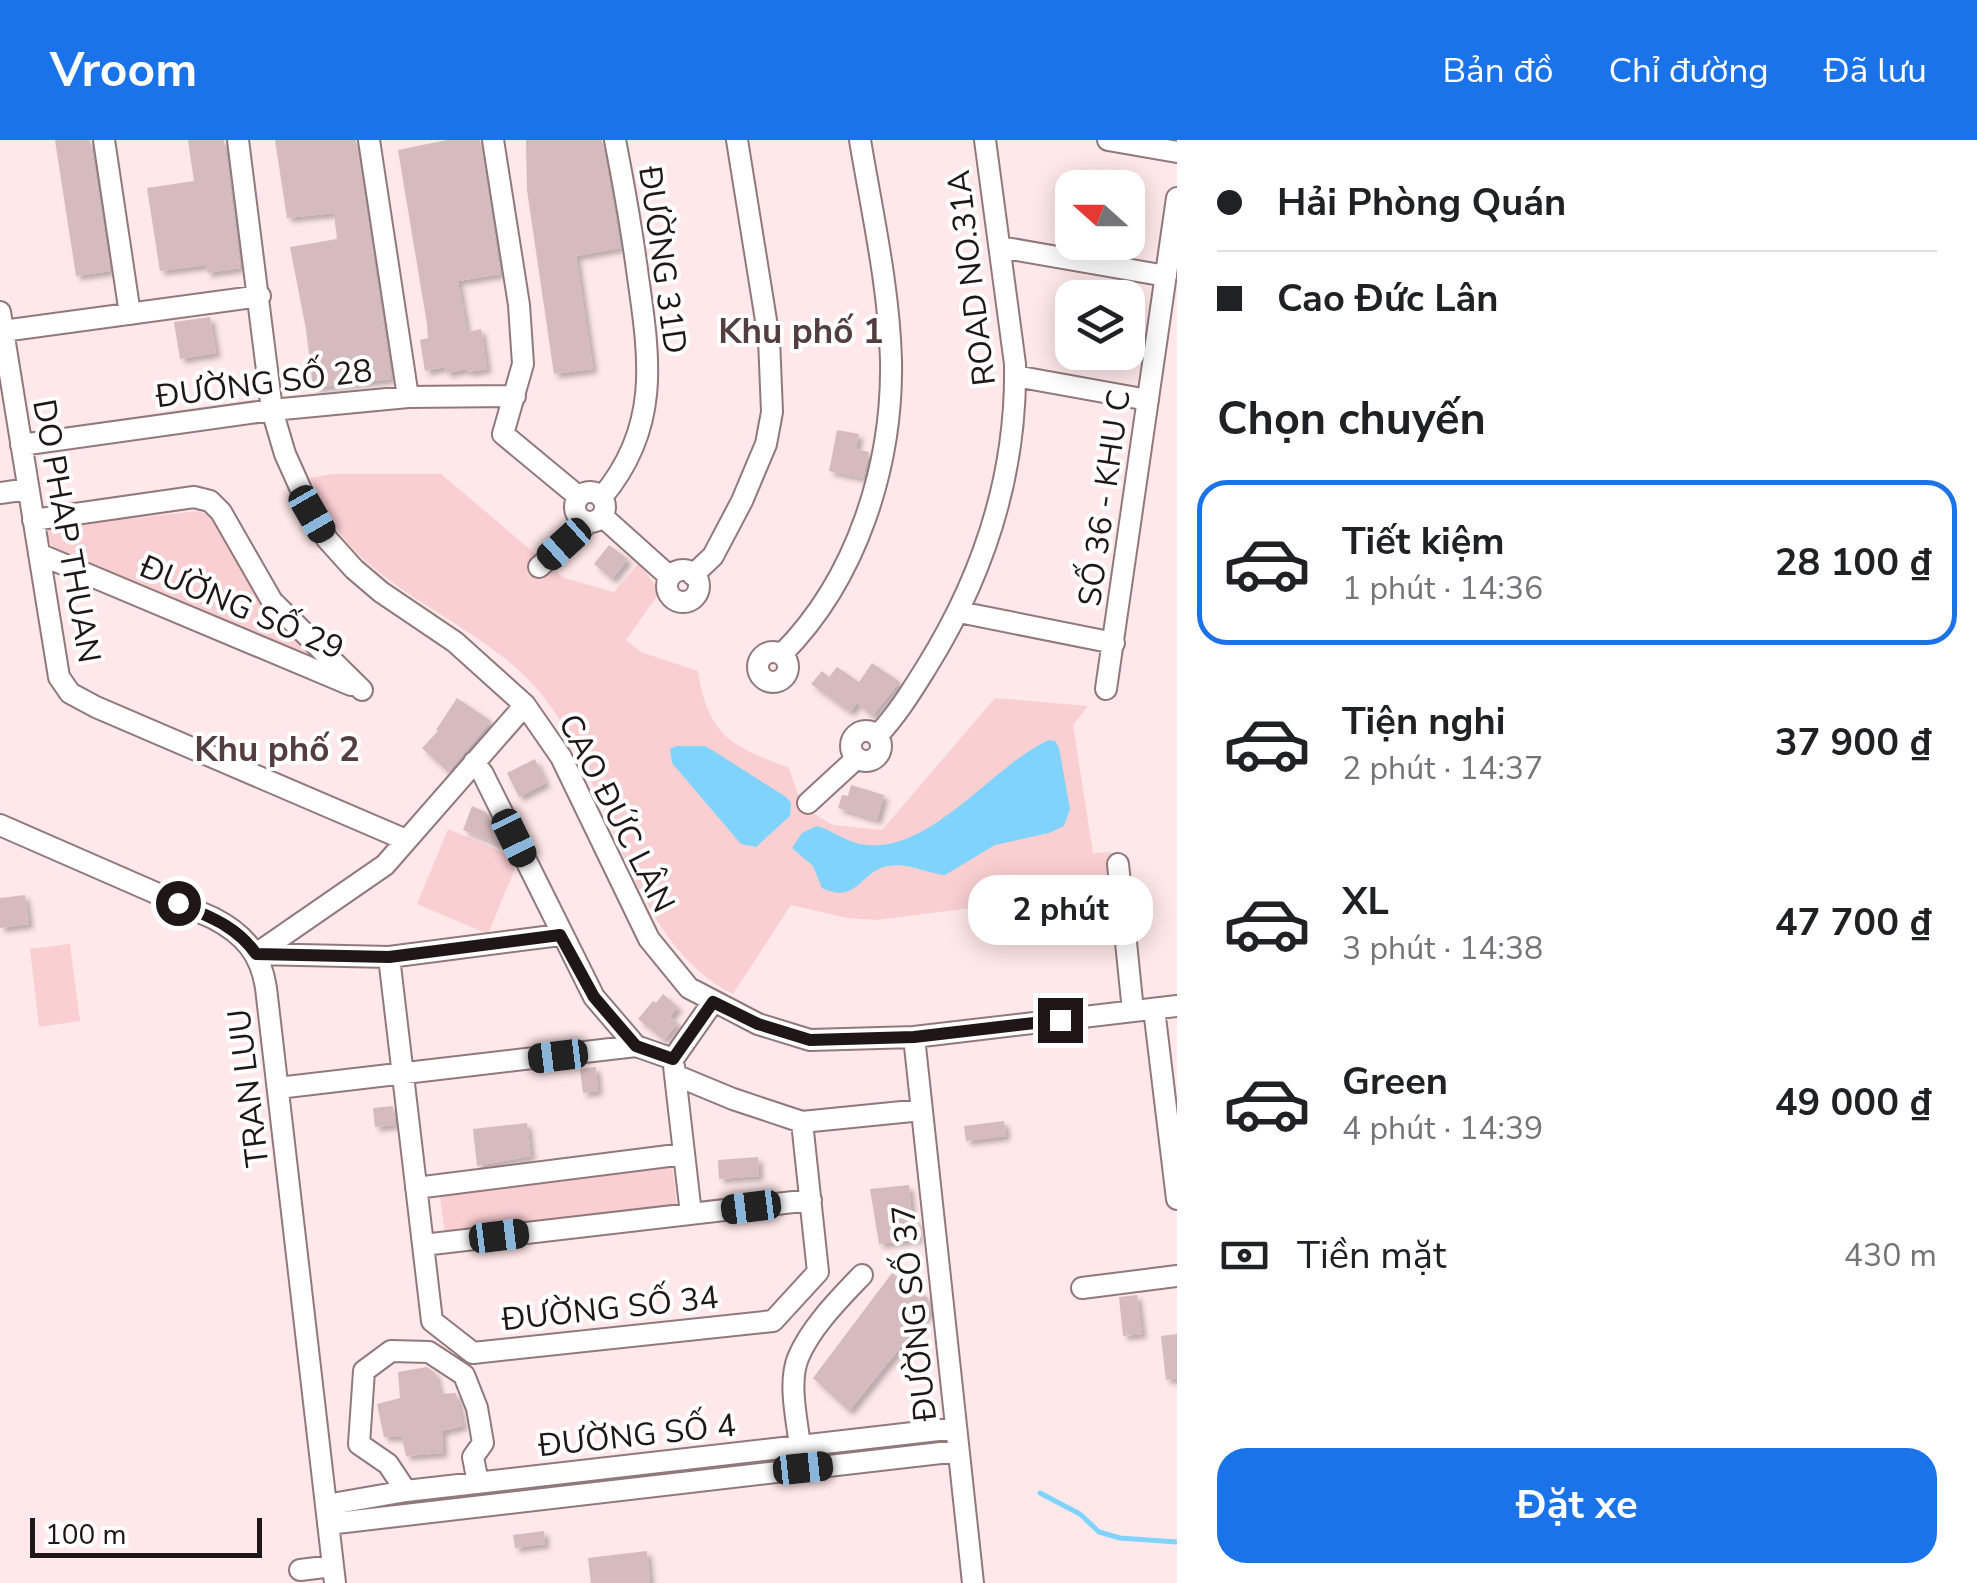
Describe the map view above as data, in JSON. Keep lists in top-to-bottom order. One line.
{"streets":{"street":["ĐƯỜNG 31D","ROAD NO.31A","ĐƯỜNG SỐ 28","SỐ 36 - KHU C","DO PHAP THUAN","ĐƯỜNG SỐ 29","CAO ĐỨC LÂN","TRAN LUU","ĐƯỜNG SỐ 34","ĐƯỜNG SỐ 37","ĐƯỜNG SỐ 4"]},"crossings":[["ĐƯỜNG SỐ 28","DO PHAP THUAN"],["ĐƯỜNG SỐ 28","CAO ĐỨC LÂN"],["DO PHAP THUAN","ĐƯỜNG SỐ 29"],["CAO ĐỨC LÂN","ĐƯỜNG SỐ 37"],["TRAN LUU","ĐƯỜNG SỐ 4"],["ĐƯỜNG SỐ 37","ĐƯỜNG SỐ 4"]],"districts":["Khu phố 1","Khu phố 2"],"scale_bar":"100 m","north":"left","page":{"header":"Vroom","nav":["Bản đồ","Chỉ đường","Đã lưu"],"banner":["Hải Phòng Quán","Cao Đức Lân"],"heading":"Chọn chuyến","list":[{"name":"Tiết kiệm","note":"1 phút · 14:36","value":"28 100 ₫"},{"name":"Tiện nghi","note":"2 phút · 14:37","value":"37 900 ₫"},{"name":"XL","note":"3 phút · 14:38","value":"47 700 ₫"},{"name":"Green","note":"4 phút · 14:39","value":"49 000 ₫"}],"bubble":"2 phút","pay":["Tiền mặt","430 m"],"buttons":"Đặt xe","scale":"100 m"}}
